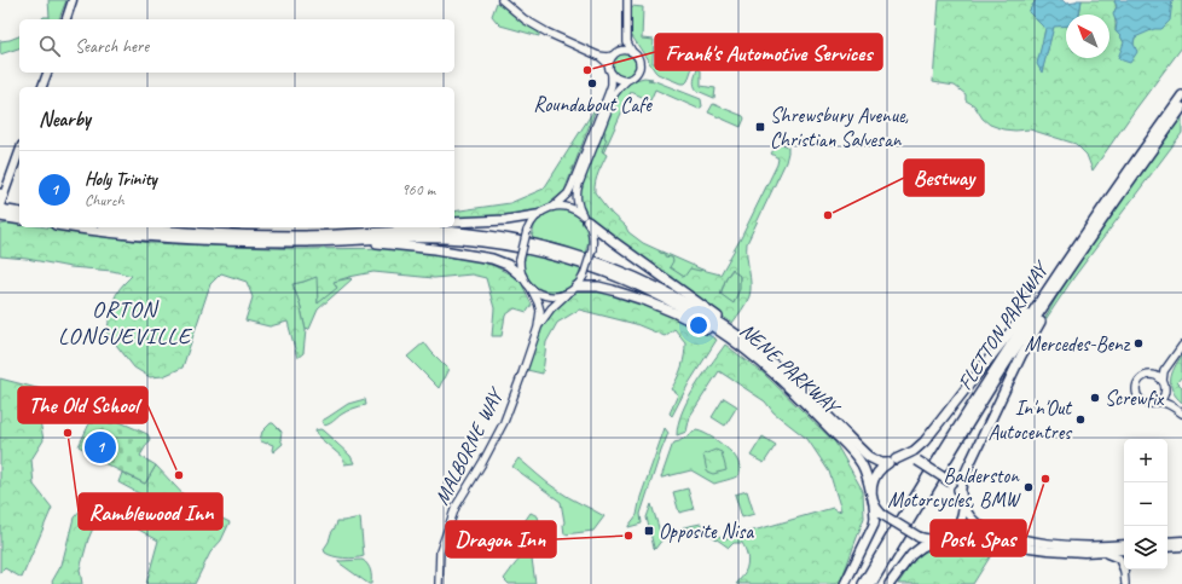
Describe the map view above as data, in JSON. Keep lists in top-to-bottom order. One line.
{"streets":{"highway":["FLETTON PARKWAY","NENE PARKWAY"],"street":["MALBORNE WAY"]},"districts":["ORTON LONGUEVILLE"],"places":{"other":["Frank's Automotive Services","Roundabout Cafe","Bestway","Mercedes-Benz","Screwfix","In'n'Out Autocentres","Ramblewood Inn","The Old School","Posh Spas","Balderston Motorcycles, BMW","Dragon Inn"],"transit":["Shrewsbury Avenue, Christian Salvesan","Opposite Nisa"]},"north":"top left","page":{"search":"Search here","heading":"Nearby","list":[{"mark":"1","name":"Holy Trinity","note":"Church","value":"960 m"}],"pins":"1","map_buttons":["+","−"]}}
